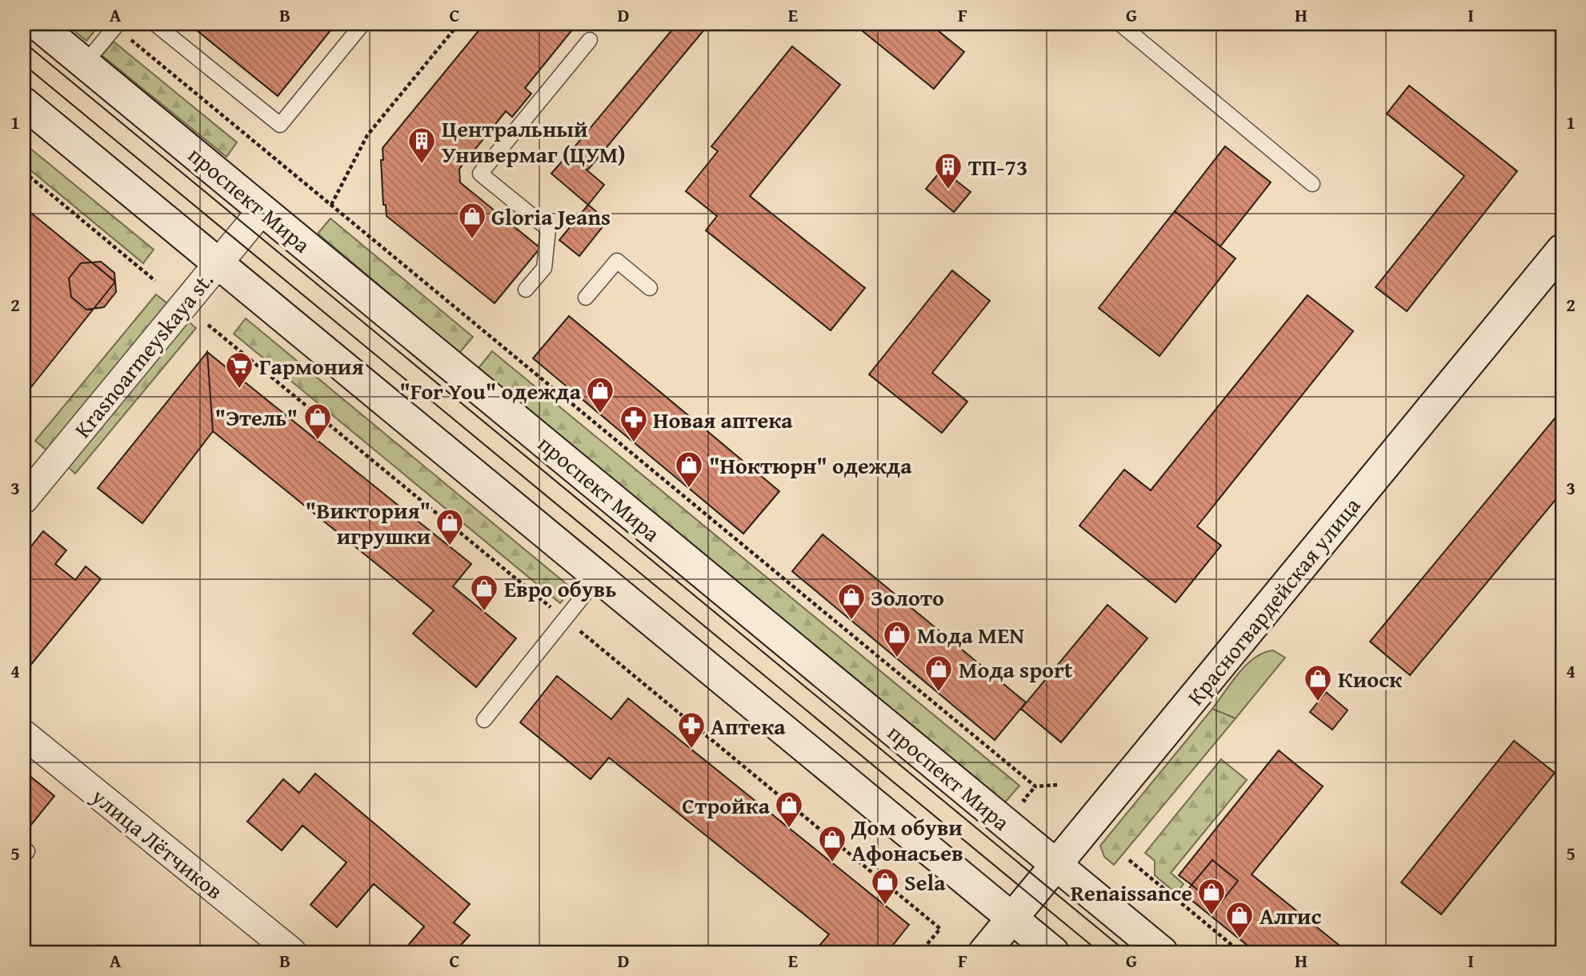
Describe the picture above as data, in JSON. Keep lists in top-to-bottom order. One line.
{"streets":{"main road":["проспект Мира","Красногвардейская улица"],"street":["Krasnoarmeyskaya st.","улица Лётчиков"]},"crossings":[["проспект Мира","Krasnoarmeyskaya st."],["проспект Мира","Красногвардейская улица"]],"places":{"building":["Центральный Универмаг (ЦУМ)","ТП-73"],"shop":["Gloria Jeans","\"For You\" одежда","\"Этель\"","\"Ноктюрн\" одежда","\"Виктория\" игрушки","Евро обувь","Золото","Мода MEN","Мода sport","Киоск","Стройка","Дом обуви Афонасьев","Sela","Renaissance","Алгис"],"supermarket":["Гармония"],"pharmacy":["Новая аптека","Аптека"]},"grid":{"columns":["A","B","C","D","E","F","G","H","I"],"rows":["1","2","3","4","5"]}}
